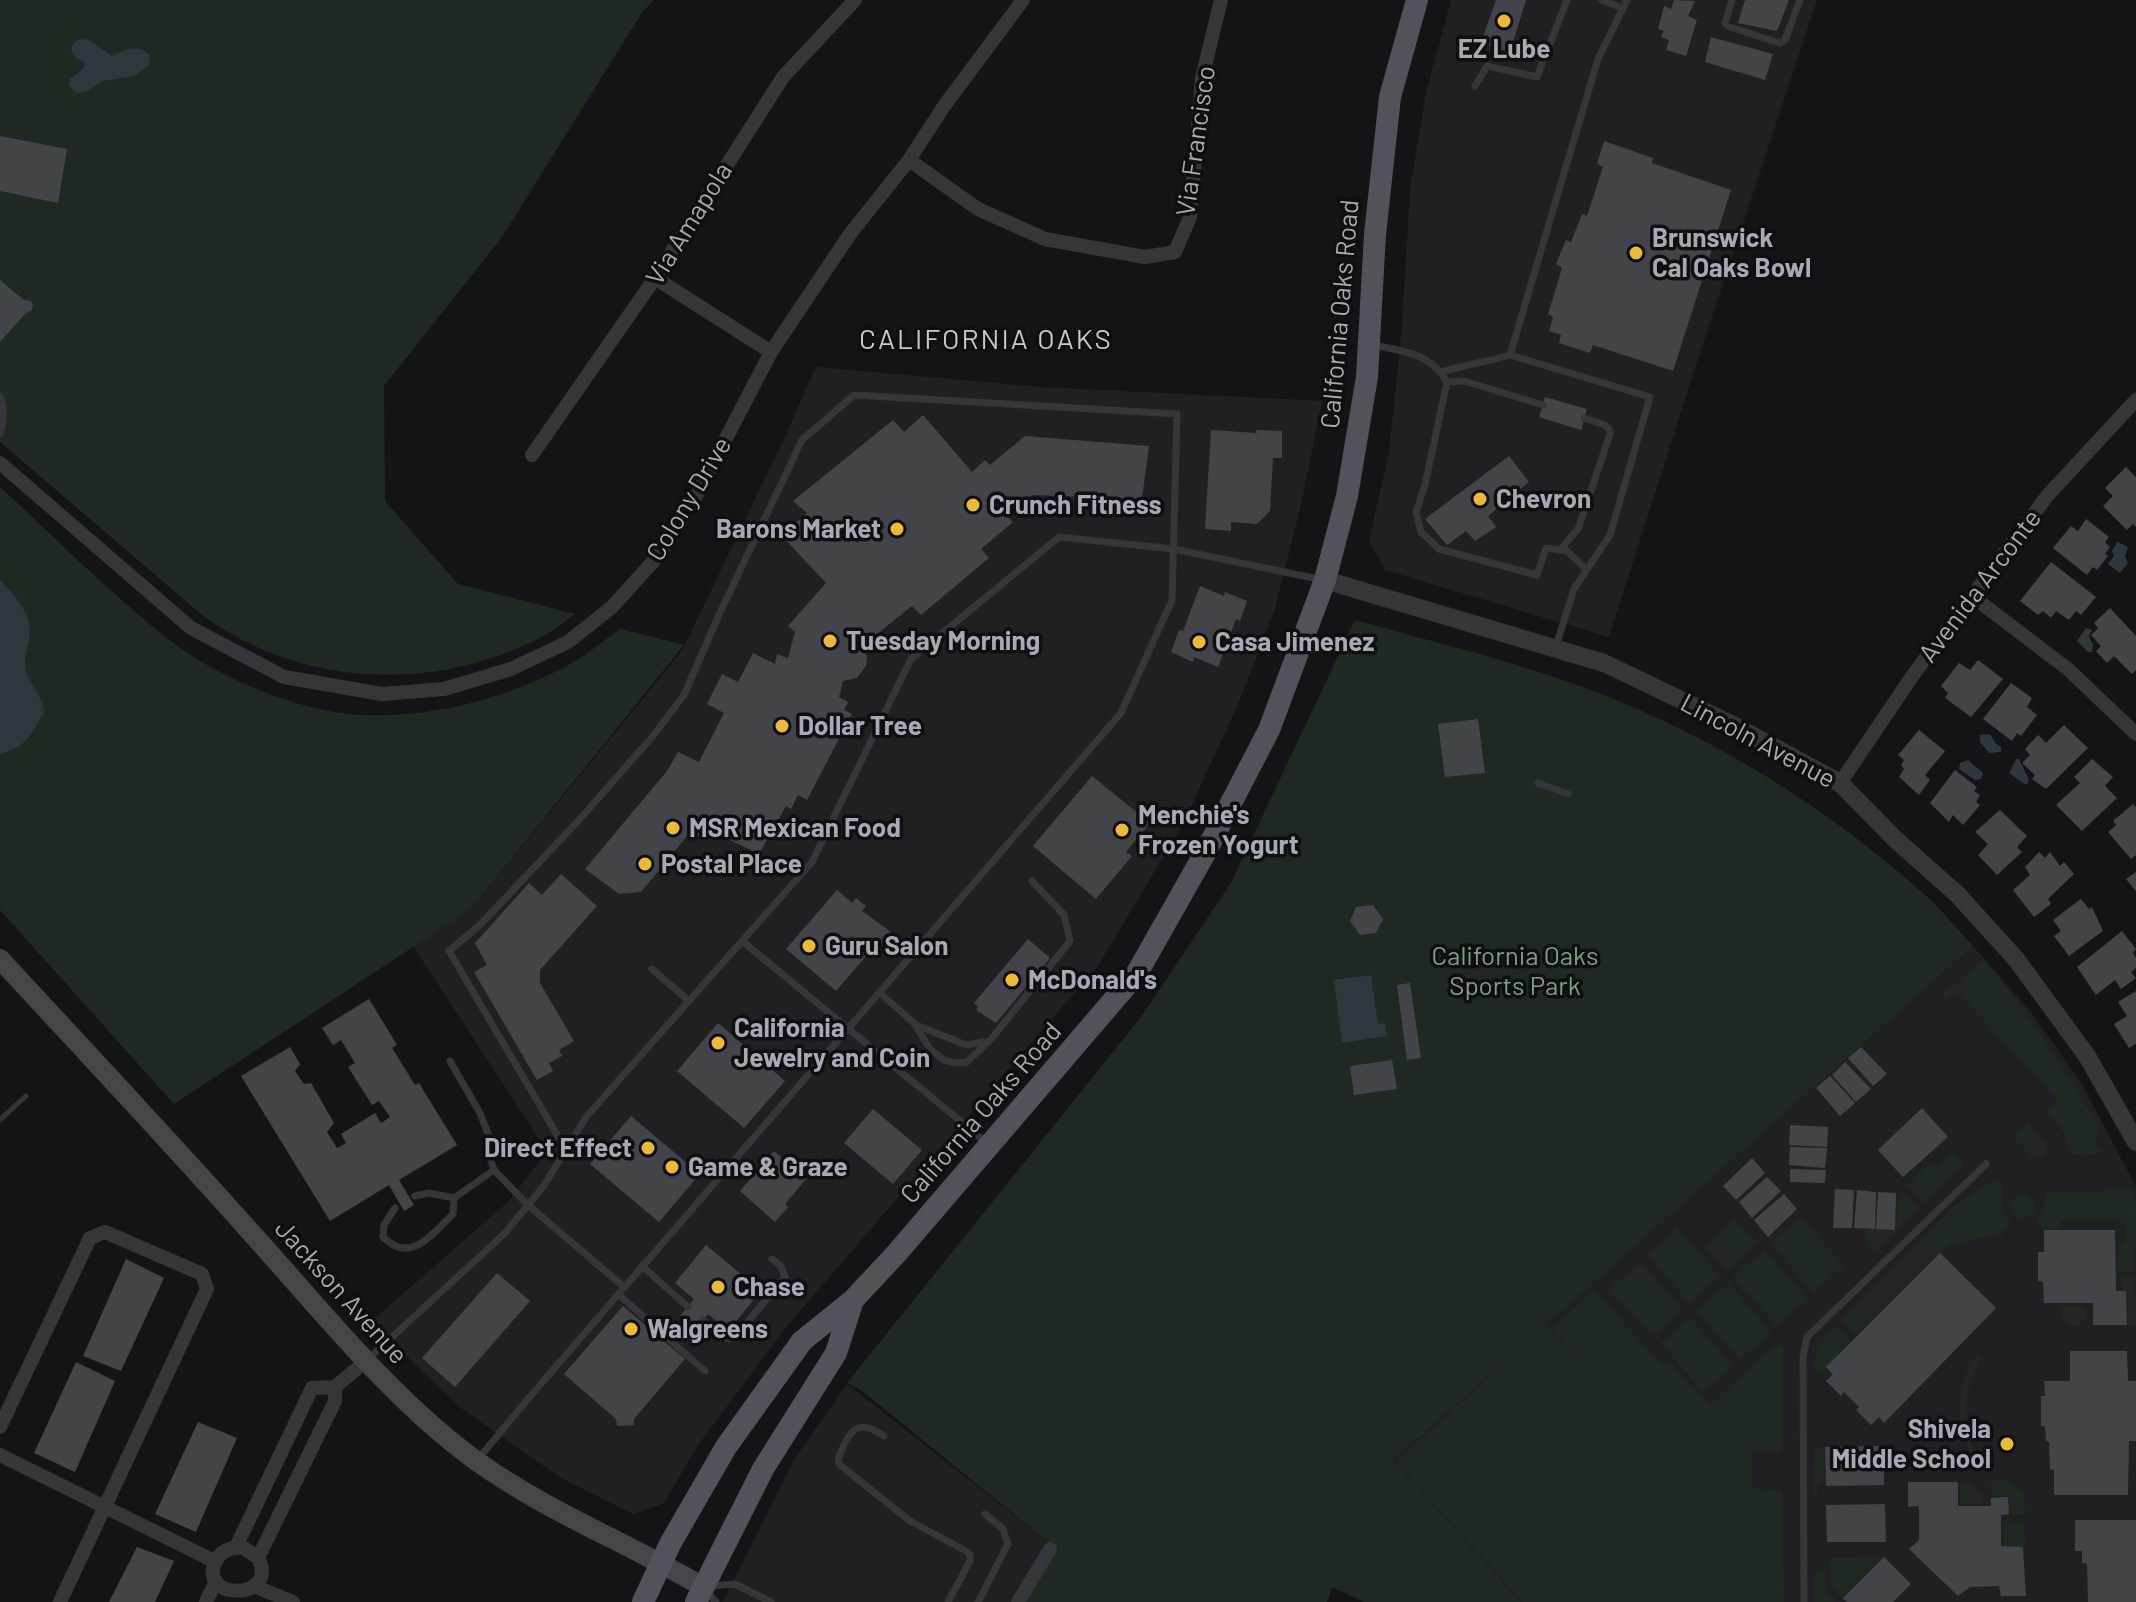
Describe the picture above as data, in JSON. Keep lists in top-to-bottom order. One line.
{"streets":{"main road":["California Oaks Road","Jackson Avenue"],"street":["Via Francisco","Via Amapola","Colony Drive","Avenida Arconte","Lincoln Avenue"]},"crossings":[["Via Francisco","Colony Drive"],["California Oaks Road","Lincoln Avenue"],["California Oaks Road","Jackson Avenue"],["Avenida Arconte","Lincoln Avenue"]],"districts":["CALIFORNIA OAKS"],"parks":["California Oaks Sports Park"],"places":["EZ Lube","Brunswick Cal Oaks Bowl","Chevron","Crunch Fitness","Barons Market","Tuesday Morning","Casa Jimenez","Dollar Tree","MSR Mexican Food","Menchie's Frozen Yogurt","Postal Place","Guru Salon","McDonald's","California Jewelry and Coin","Direct Effect","Game & Graze","Chase","Walgreens","Shivela Middle School"]}
